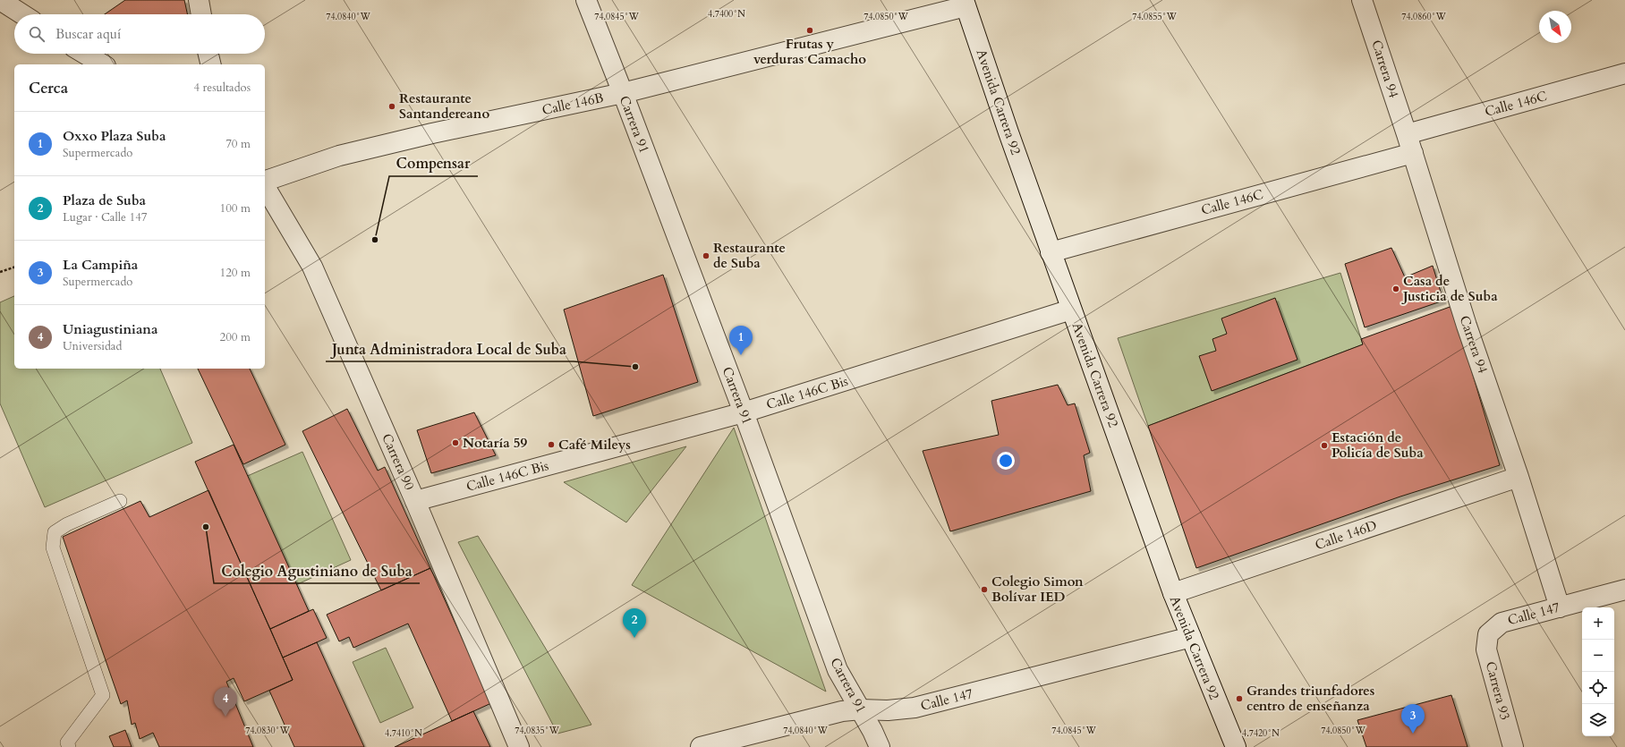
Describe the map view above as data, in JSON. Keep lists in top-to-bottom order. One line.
{"streets":{"street":["Carrera 94","Avenida Carrera 92","Calle 146B","Calle 146C","Carrera 91","Calle 146C Bis","Carrera 90","Calle 146D","Calle 147","Carrera 93"]},"crossings":[["Carrera 94","Calle 146C"],["Carrera 94","Calle 146D"],["Carrera 94","Calle 147"],["Avenida Carrera 92","Calle 146B"],["Avenida Carrera 92","Calle 146C"],["Avenida Carrera 92","Calle 146C Bis"],["Avenida Carrera 92","Calle 146D"],["Avenida Carrera 92","Calle 147"],["Calle 146B","Carrera 91"],["Carrera 91","Calle 146C Bis"],["Carrera 91","Calle 147"],["Calle 146C Bis","Carrera 90"],["Calle 147","Carrera 93"]],"places":["Frutas y verduras Camacho","Restaurante Santandereano","Compensar","Restaurante de Suba","Casa de Justicia de Suba","Junta Administradora Local de Suba","Notaría 59","Café Mileys","Estación de Policía de Suba","Colegio Agustiniano de Suba","Colegio Simon Bolívar IED","Grandes triunfadores centro de enseñanza"],"north":"bottom right","page":{"search":"Buscar aquí","heading":["Cerca","4 resultados"],"list":[{"mark":"1","name":"Oxxo Plaza Suba","note":"Supermercado","value":"70 m"},{"mark":"2","name":"Plaza de Suba","note":"Lugar · Calle 147","value":"100 m"},{"mark":"3","name":"La Campiña","note":"Supermercado","value":"120 m"},{"mark":"4","name":"Uniagustiniana","note":"Universidad","value":"200 m"}],"pins":["1","2","4","3"],"map_buttons":["+","−"]},"coordinates":["4.7400°N","74.0860°W","74.0840°W","74.0845°W","74.0850°W","74.0855°W","74.0830°W","74.0835°W","4.7410°N","4.7420°N"]}
